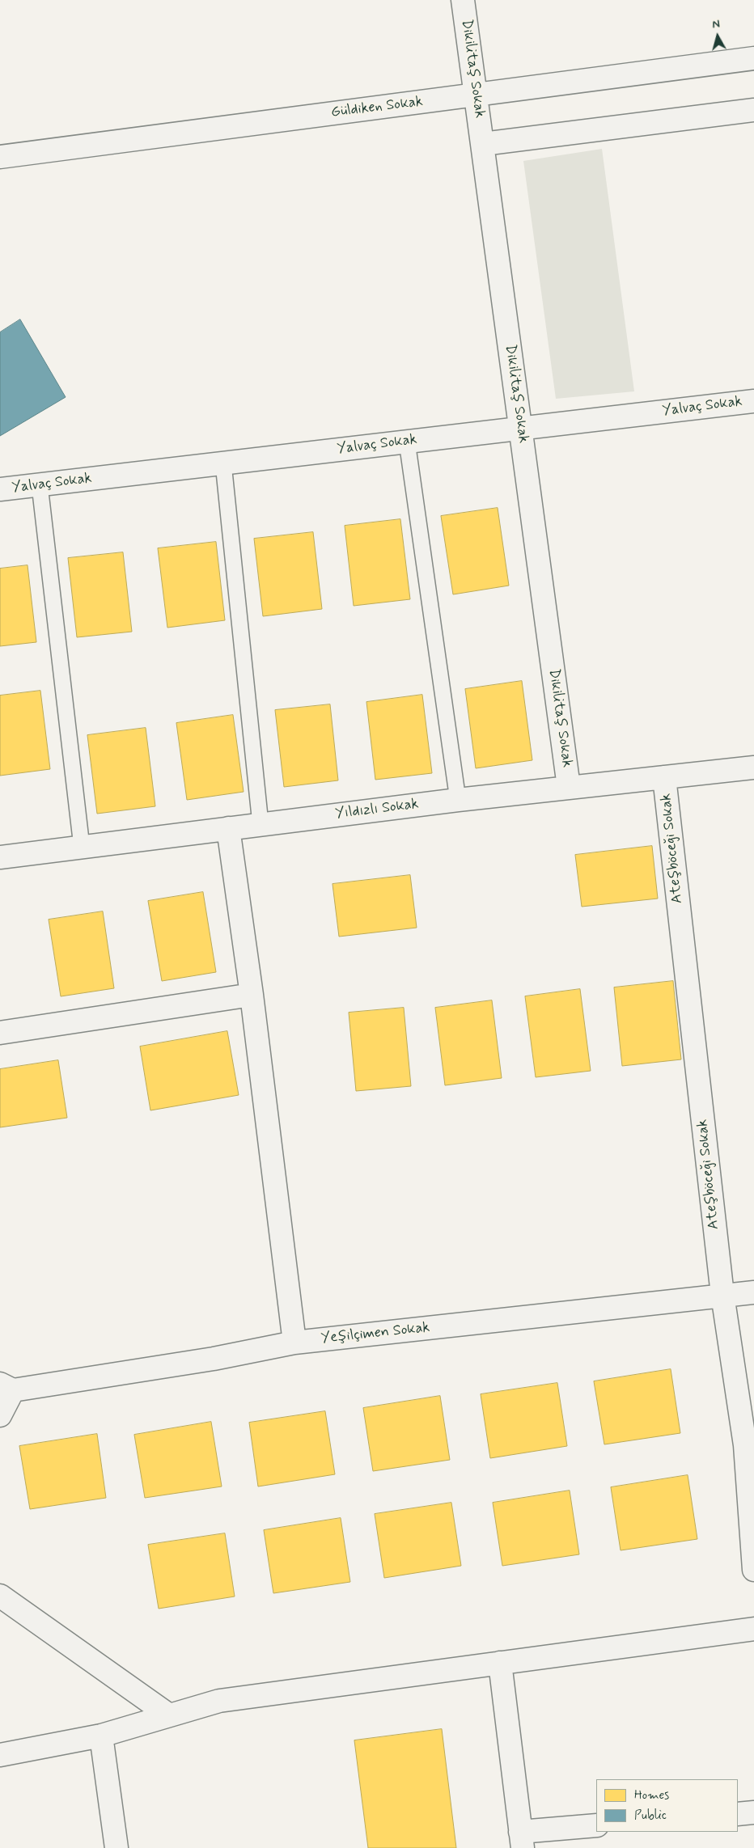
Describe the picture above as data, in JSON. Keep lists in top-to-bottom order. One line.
{"streets":{"street":["Dikilitaş Sokak","Güldiken Sokak","Yalvaç Sokak","Yıldızlı Sokak","Ateşböceği Sokak","Yeşilçimen Sokak"]},"crossings":[["Dikilitaş Sokak","Güldiken Sokak"],["Dikilitaş Sokak","Yalvaç Sokak"],["Dikilitaş Sokak","Yıldızlı Sokak"],["Yıldızlı Sokak","Ateşböceği Sokak"],["Ateşböceği Sokak","Yeşilçimen Sokak"]],"legend":["Homes","Public"],"north":"top"}
